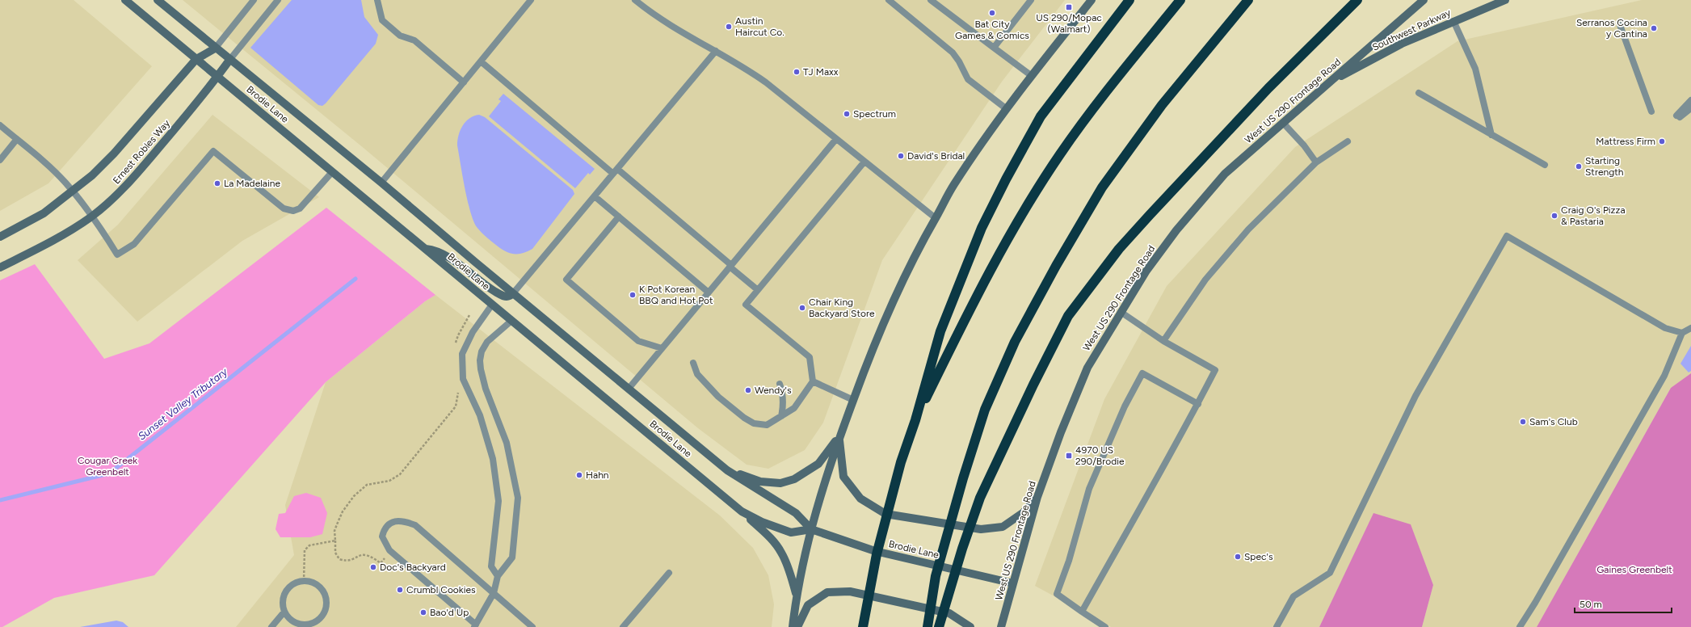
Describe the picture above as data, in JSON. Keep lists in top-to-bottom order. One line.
{"streets":{"main road":["Southwest Parkway","West US 290 Frontage Road","Brodie Lane","Ernest Robles Way"]},"crossings":[["Southwest Parkway","West US 290 Frontage Road"],["West US 290 Frontage Road","Brodie Lane"],["Brodie Lane","Ernest Robles Way"]],"water":["Sunset Valley Tributary"],"parks":["Cougar Creek Greenbelt","Gaines Greenbelt"],"places":{"transit":["US 290/Mopac (Walmart)","4970 US 290/Brodie"],"other":["Bat City Games & Comics","Austin Haircut Co.","Serranos Cocina y Cantina","TJ Maxx","Spectrum","Mattress Firm","David's Bridal","Starting Strength","La Madelaine","Craig O's Pizza & Pastaria","K Pot Korean BBQ and Hot Pot","Chair King Backyard Store","Wendy's","Sam's Club","Hahn","Spec's","Doc's Backyard","Crumbl Cookies","Bao'd Up"]},"scale_bar":"50 m"}
